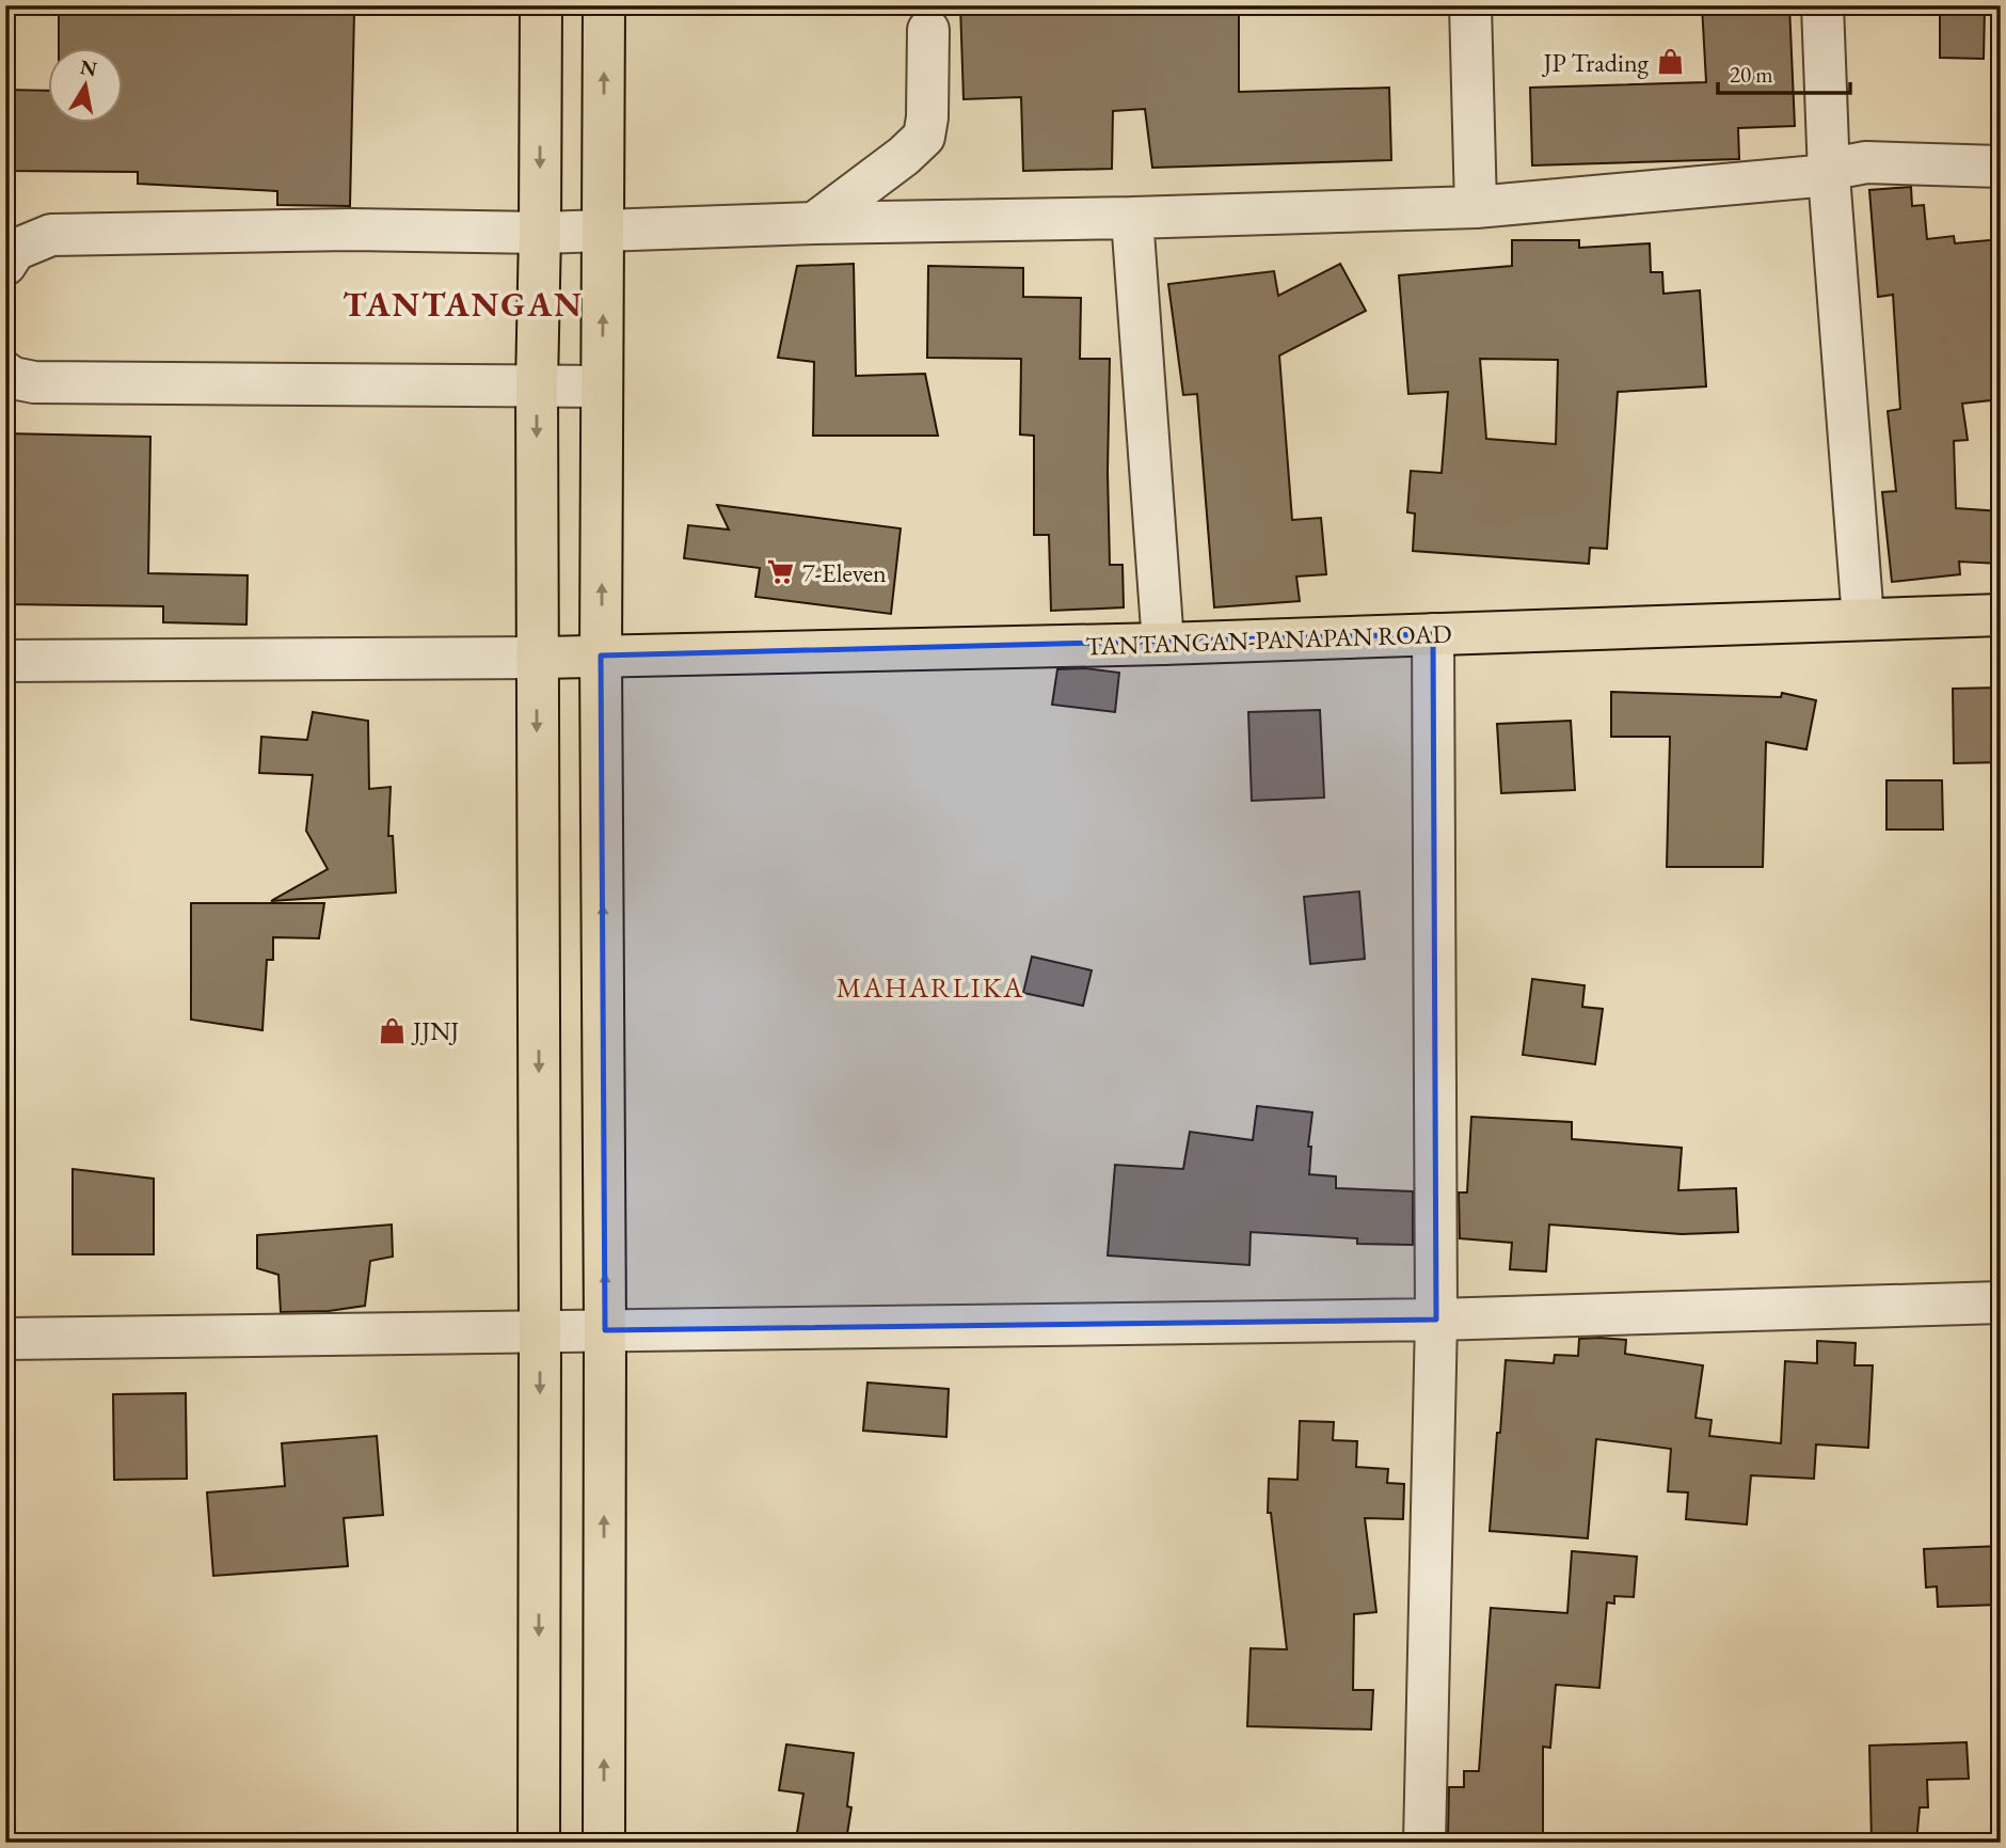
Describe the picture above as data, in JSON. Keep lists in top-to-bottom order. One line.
{"streets":{"main road":["TANTANGAN-PANAPAN ROAD"]},"districts":["TANTANGAN","MAHARLIKA"],"places":{"shop":["JP Trading","JJNJ"],"supermarket":["7-Eleven"]},"scale_bar":"20 m","north":"top"}
